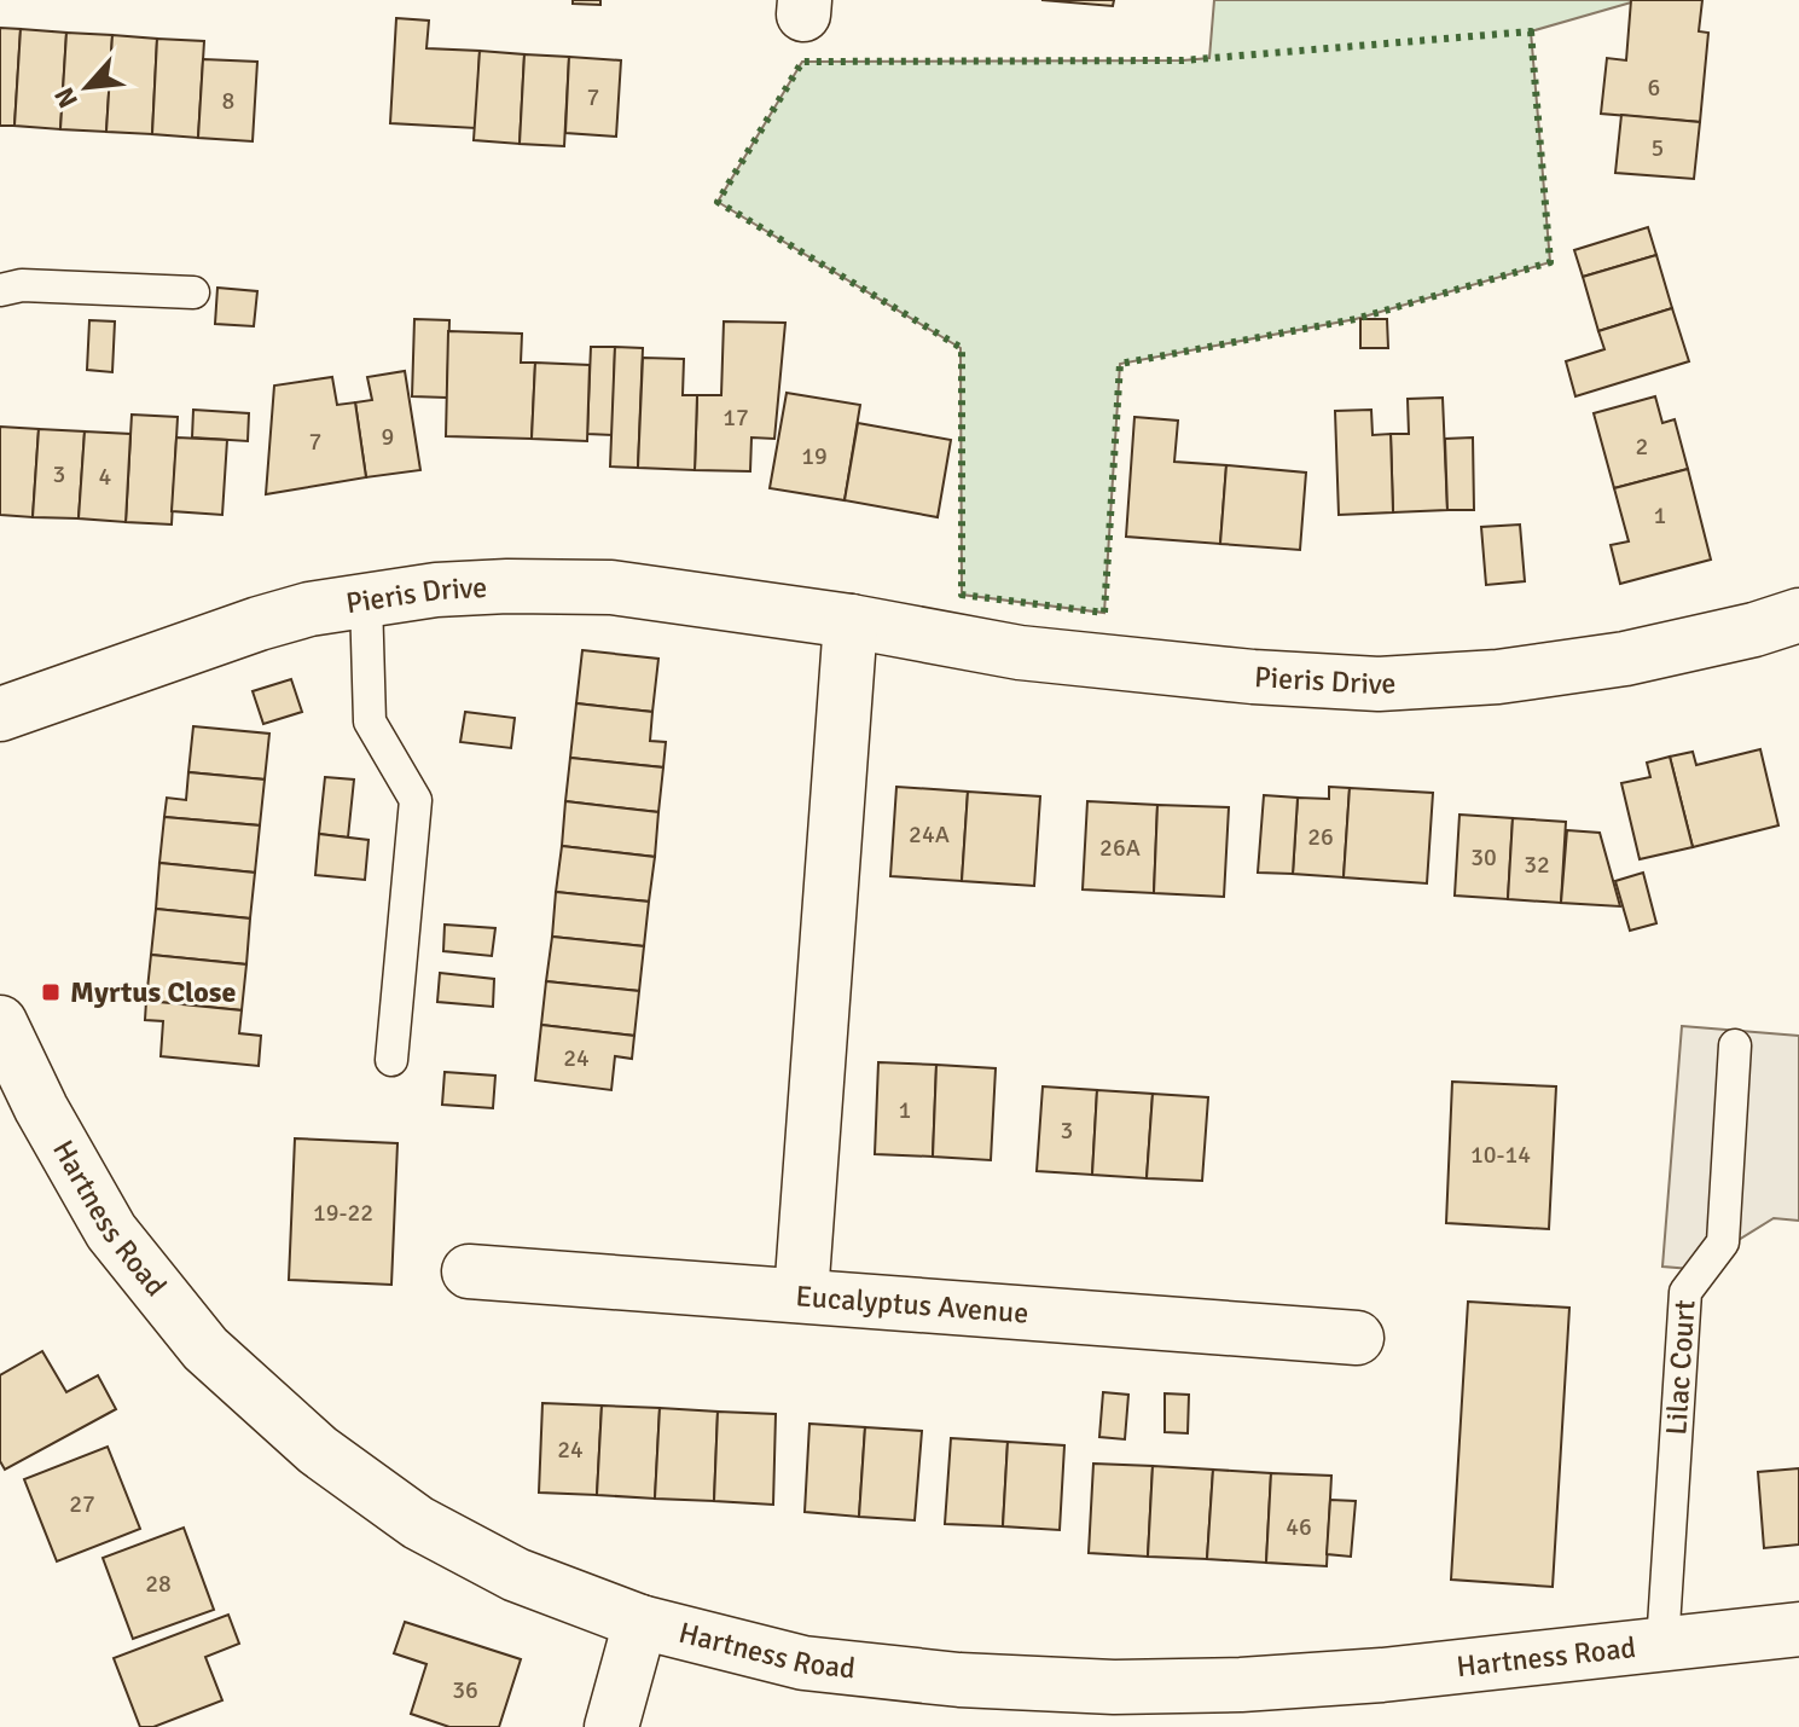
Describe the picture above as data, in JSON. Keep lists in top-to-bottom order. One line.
{"streets":{"street":["Pieris Drive","Hartness Road","Eucalyptus Avenue"],"lane":["Lilac Court"]},"crossings":[["Hartness Road","Lilac Court"]],"places":{"transit":["Myrtus Close"]},"house_numbers":["6","7","8","5","17","9","7","2","19","3","4","1","24A","26","26A","30","32","24","1","3","10-14","19-22","24","27","46","28","36"],"north":"bottom left"}
